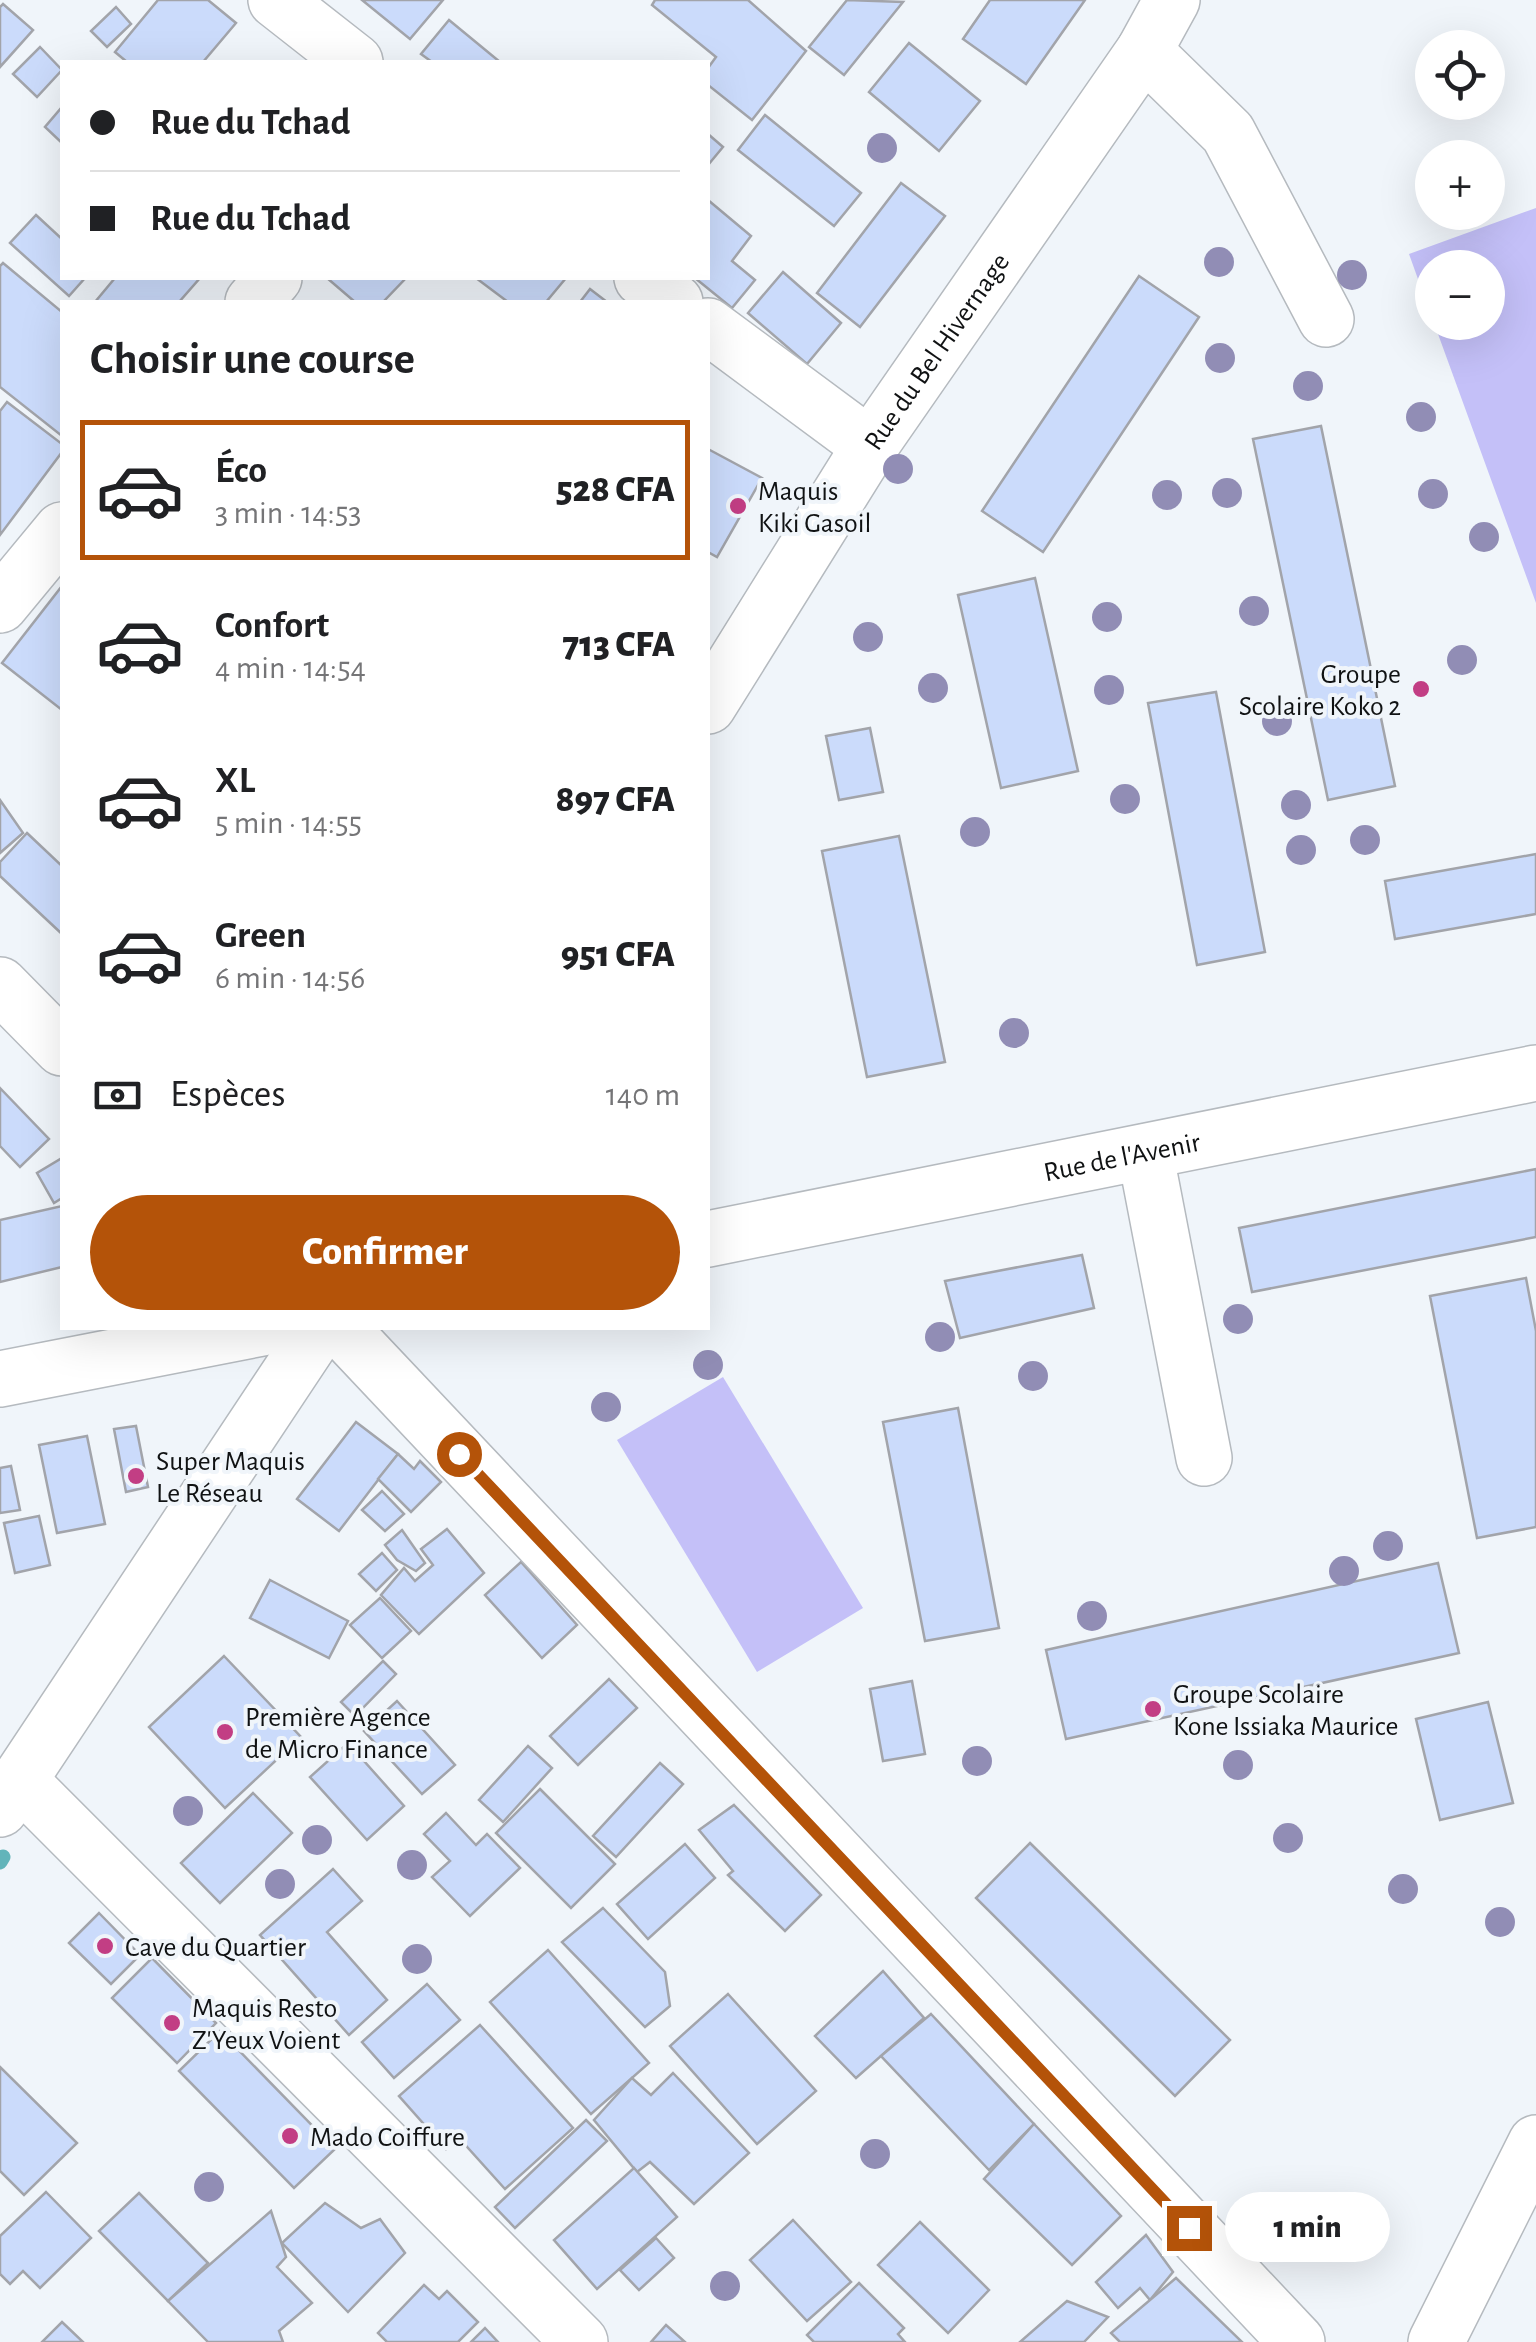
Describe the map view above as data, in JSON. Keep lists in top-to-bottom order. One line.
{"streets":{"street":["Rue du Bel Hivernage","Rue de l'Avenir"]},"places":["Maquis Kiki Gasoil","Groupe Scolaire Koko 2","Super Maquis Le Réseau","Groupe Scolaire Kone Issiaka Maurice","Première Agence de Micro Finance","Cave du Quartier","Maquis Resto Z'Yeux Voient","Mado Coiffure"],"page":{"map_buttons":["+","−"],"banner":["Rue du Tchad","Rue du Tchad"],"heading":"Choisir une course","list":[{"name":"Éco","note":"3 min · 14:53","value":"528 CFA"},{"name":"Confort","note":"4 min · 14:54","value":"713 CFA"},{"name":"XL","note":"5 min · 14:55","value":"897 CFA"},{"name":"Green","note":"6 min · 14:56","value":"951 CFA"}],"pay":["Espèces","140 m"],"buttons":"Confirmer","bubble":"1 min"}}
